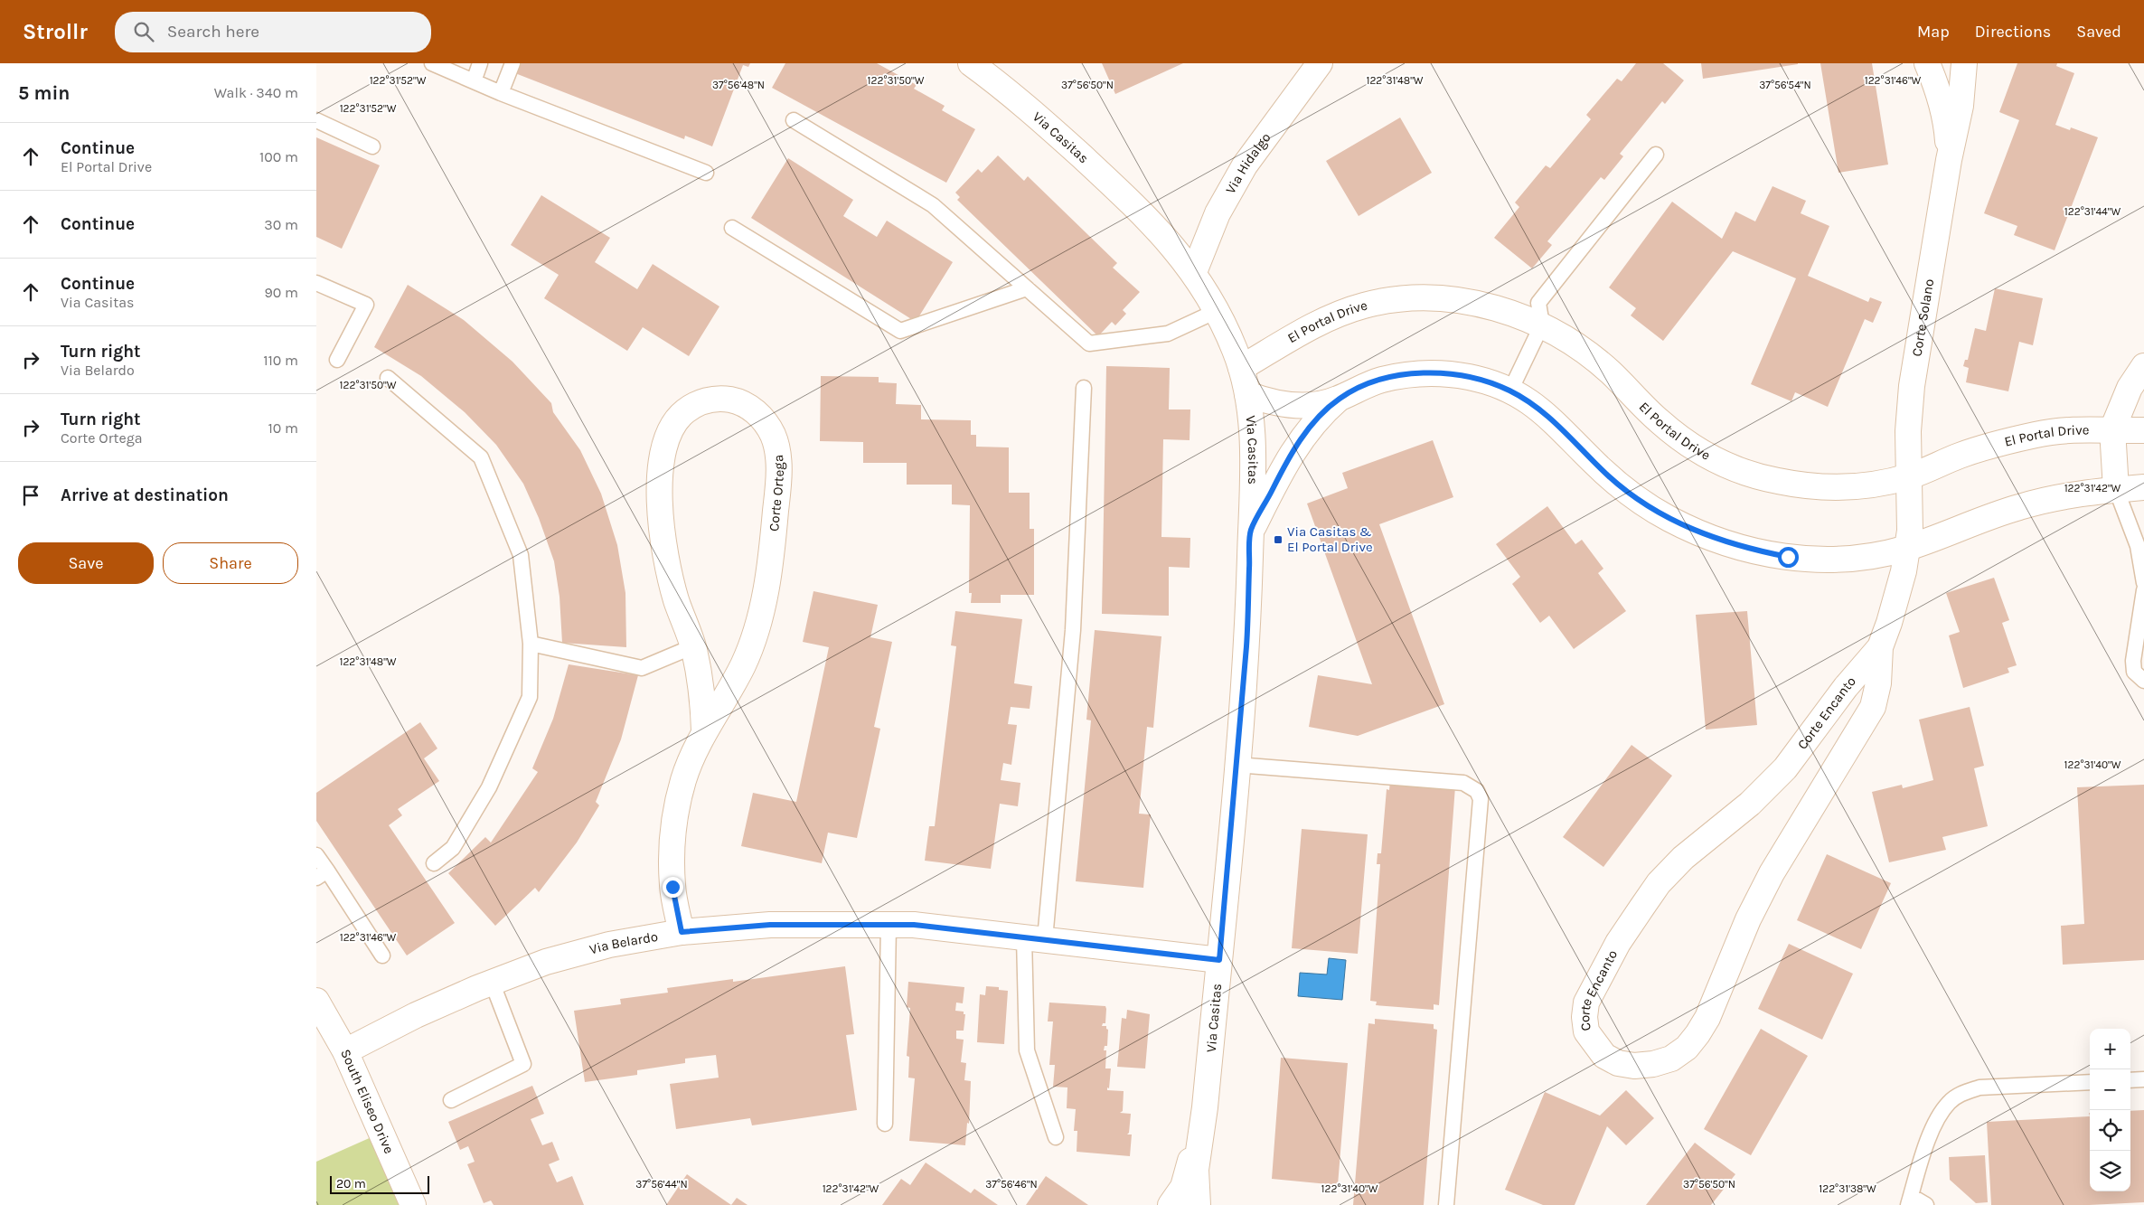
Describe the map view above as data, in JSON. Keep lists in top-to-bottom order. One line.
{"streets":{"street":["Via Casitas","Via Hidalgo","Corte Solano","El Portal Drive","Corte Ortega","Corte Encanto","Via Belardo","South Eliseo Drive"]},"crossings":[["Via Casitas","Via Hidalgo"],["Via Casitas","El Portal Drive"],["Via Casitas","Via Belardo"],["Corte Solano","El Portal Drive"],["Corte Solano","Corte Encanto"],["Corte Ortega","Via Belardo"],["Via Belardo","South Eliseo Drive"]],"places":{"transit":["Via Casitas & El Portal Drive"]},"scale_bar":"20 m","page":{"header":"Strollr","search":"Search here","nav":["Map","Directions","Saved"],"heading":["5 min","Walk · 340 m"],"list":[["Continue","El Portal Drive","100 m"],["Continue","30 m"],["Continue","Via Casitas","90 m"],["Turn right","Via Belardo","110 m"],["Turn right","Corte Ortega","10 m"],"Arrive at destination"],"buttons":["Save","Share"],"map_buttons":["+","−"],"scale":"20 m"},"coordinates":["122°31'52\"W","122°31'50\"W","122°31'48\"W","122°31'46\"W","37°56'48\"N","37°56'50\"N","37°56'54\"N","122°31'44\"W","122°31'42\"W","122°31'40\"W","37°56'44\"N","37°56'46\"N","122°31'38\"W"]}
